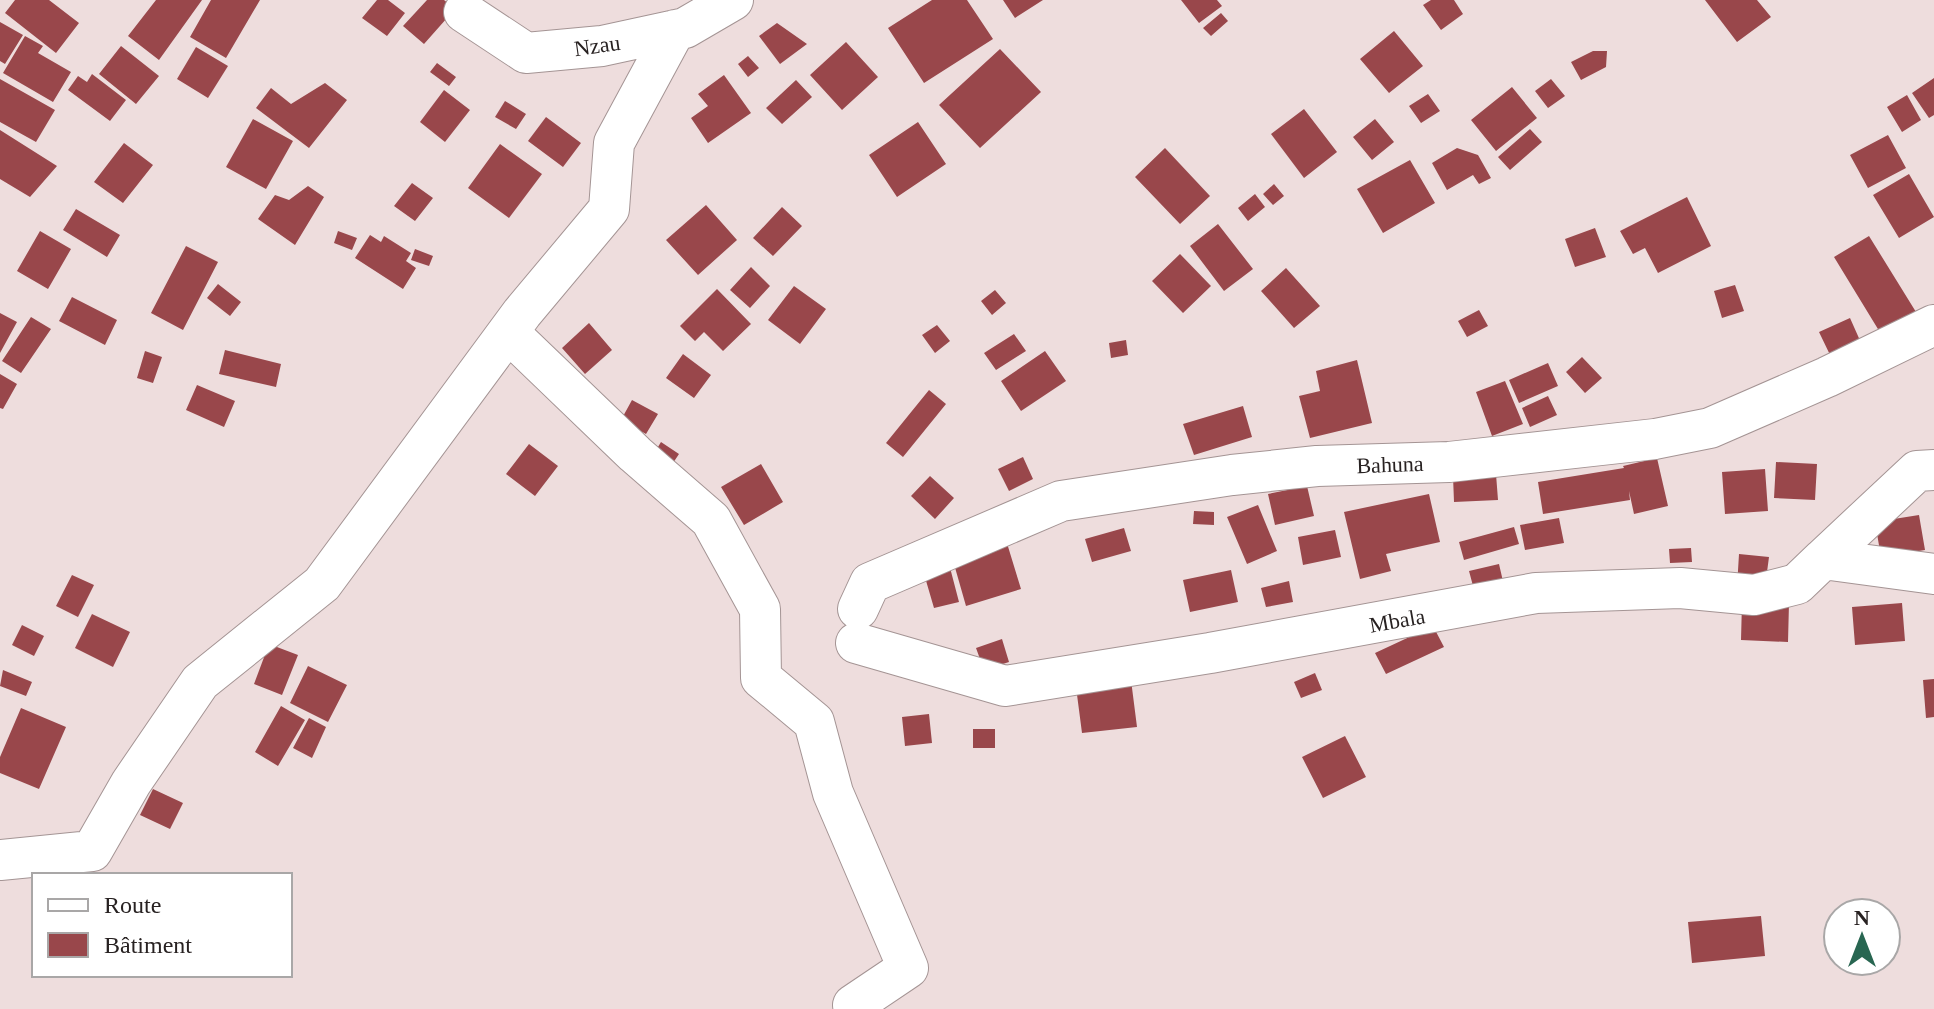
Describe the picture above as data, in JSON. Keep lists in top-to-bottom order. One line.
{"streets":{"street":["Nzau","Bahuna","Mbala"]},"crossings":[["Bahuna","Mbala"]],"legend":["Route","Bâtiment"],"north":"top"}
